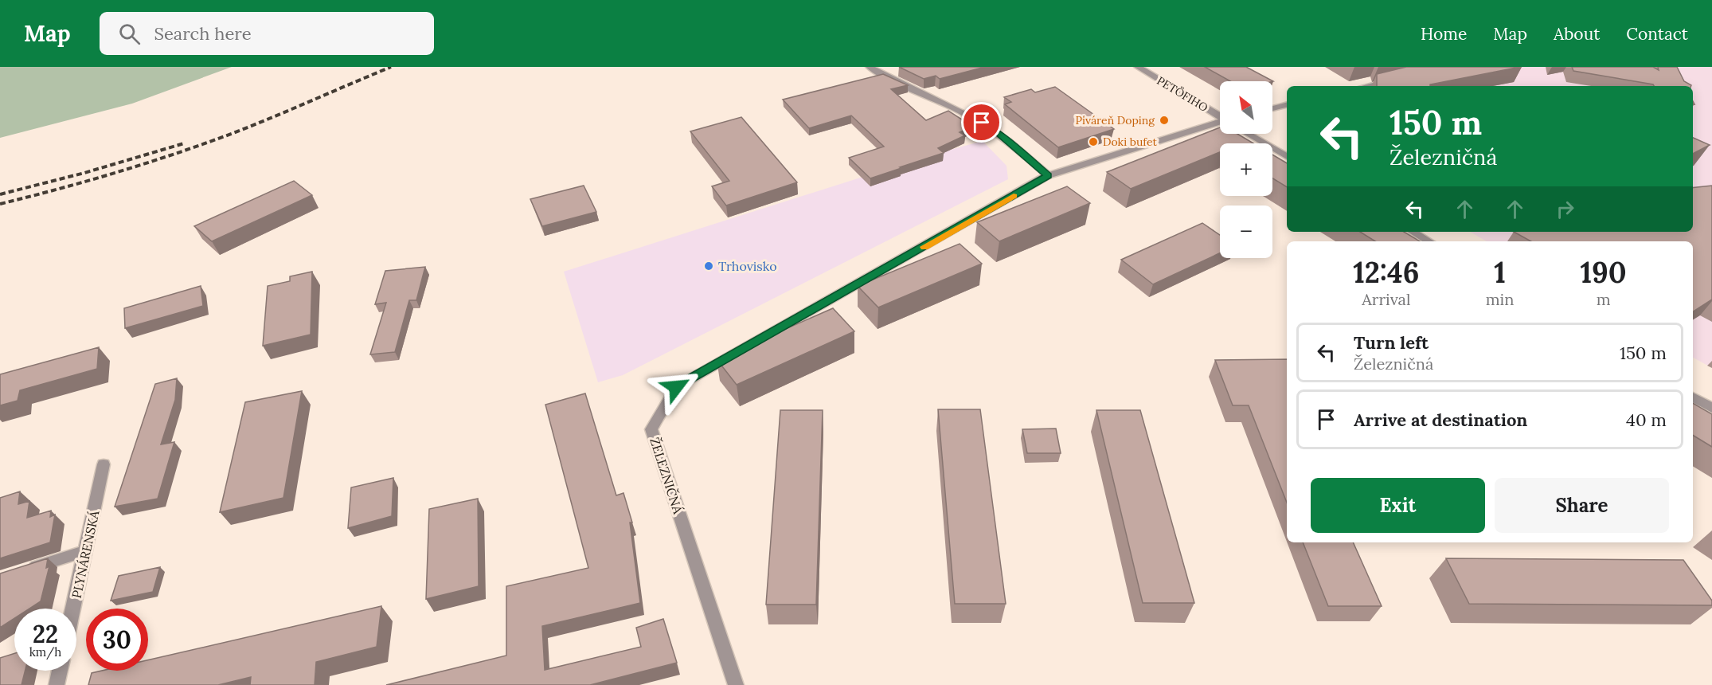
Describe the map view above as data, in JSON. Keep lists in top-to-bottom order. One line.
{"streets":{"street":["PETÖFIHO","ŽELEZNIČNÁ","PLYNÁRENSKÁ"]},"places":["Piváreň Doping","Doki bufet","Trhovisko"],"north":"top left","page":{"header":"Map","search":"Search here","nav":["Home","Map","About","Contact"],"map_buttons":["+","−"],"turn":["150 m","Železničná"],"eta":["12:46","Arrival","1","min","190","m"],"list":[{"name":"Turn left","note":"Železničná","value":"150 m"},{"name":"Arrive at destination","value":"40 m"}],"buttons":["Exit","Share"],"speed":"22 km/h","limit":"30"}}
